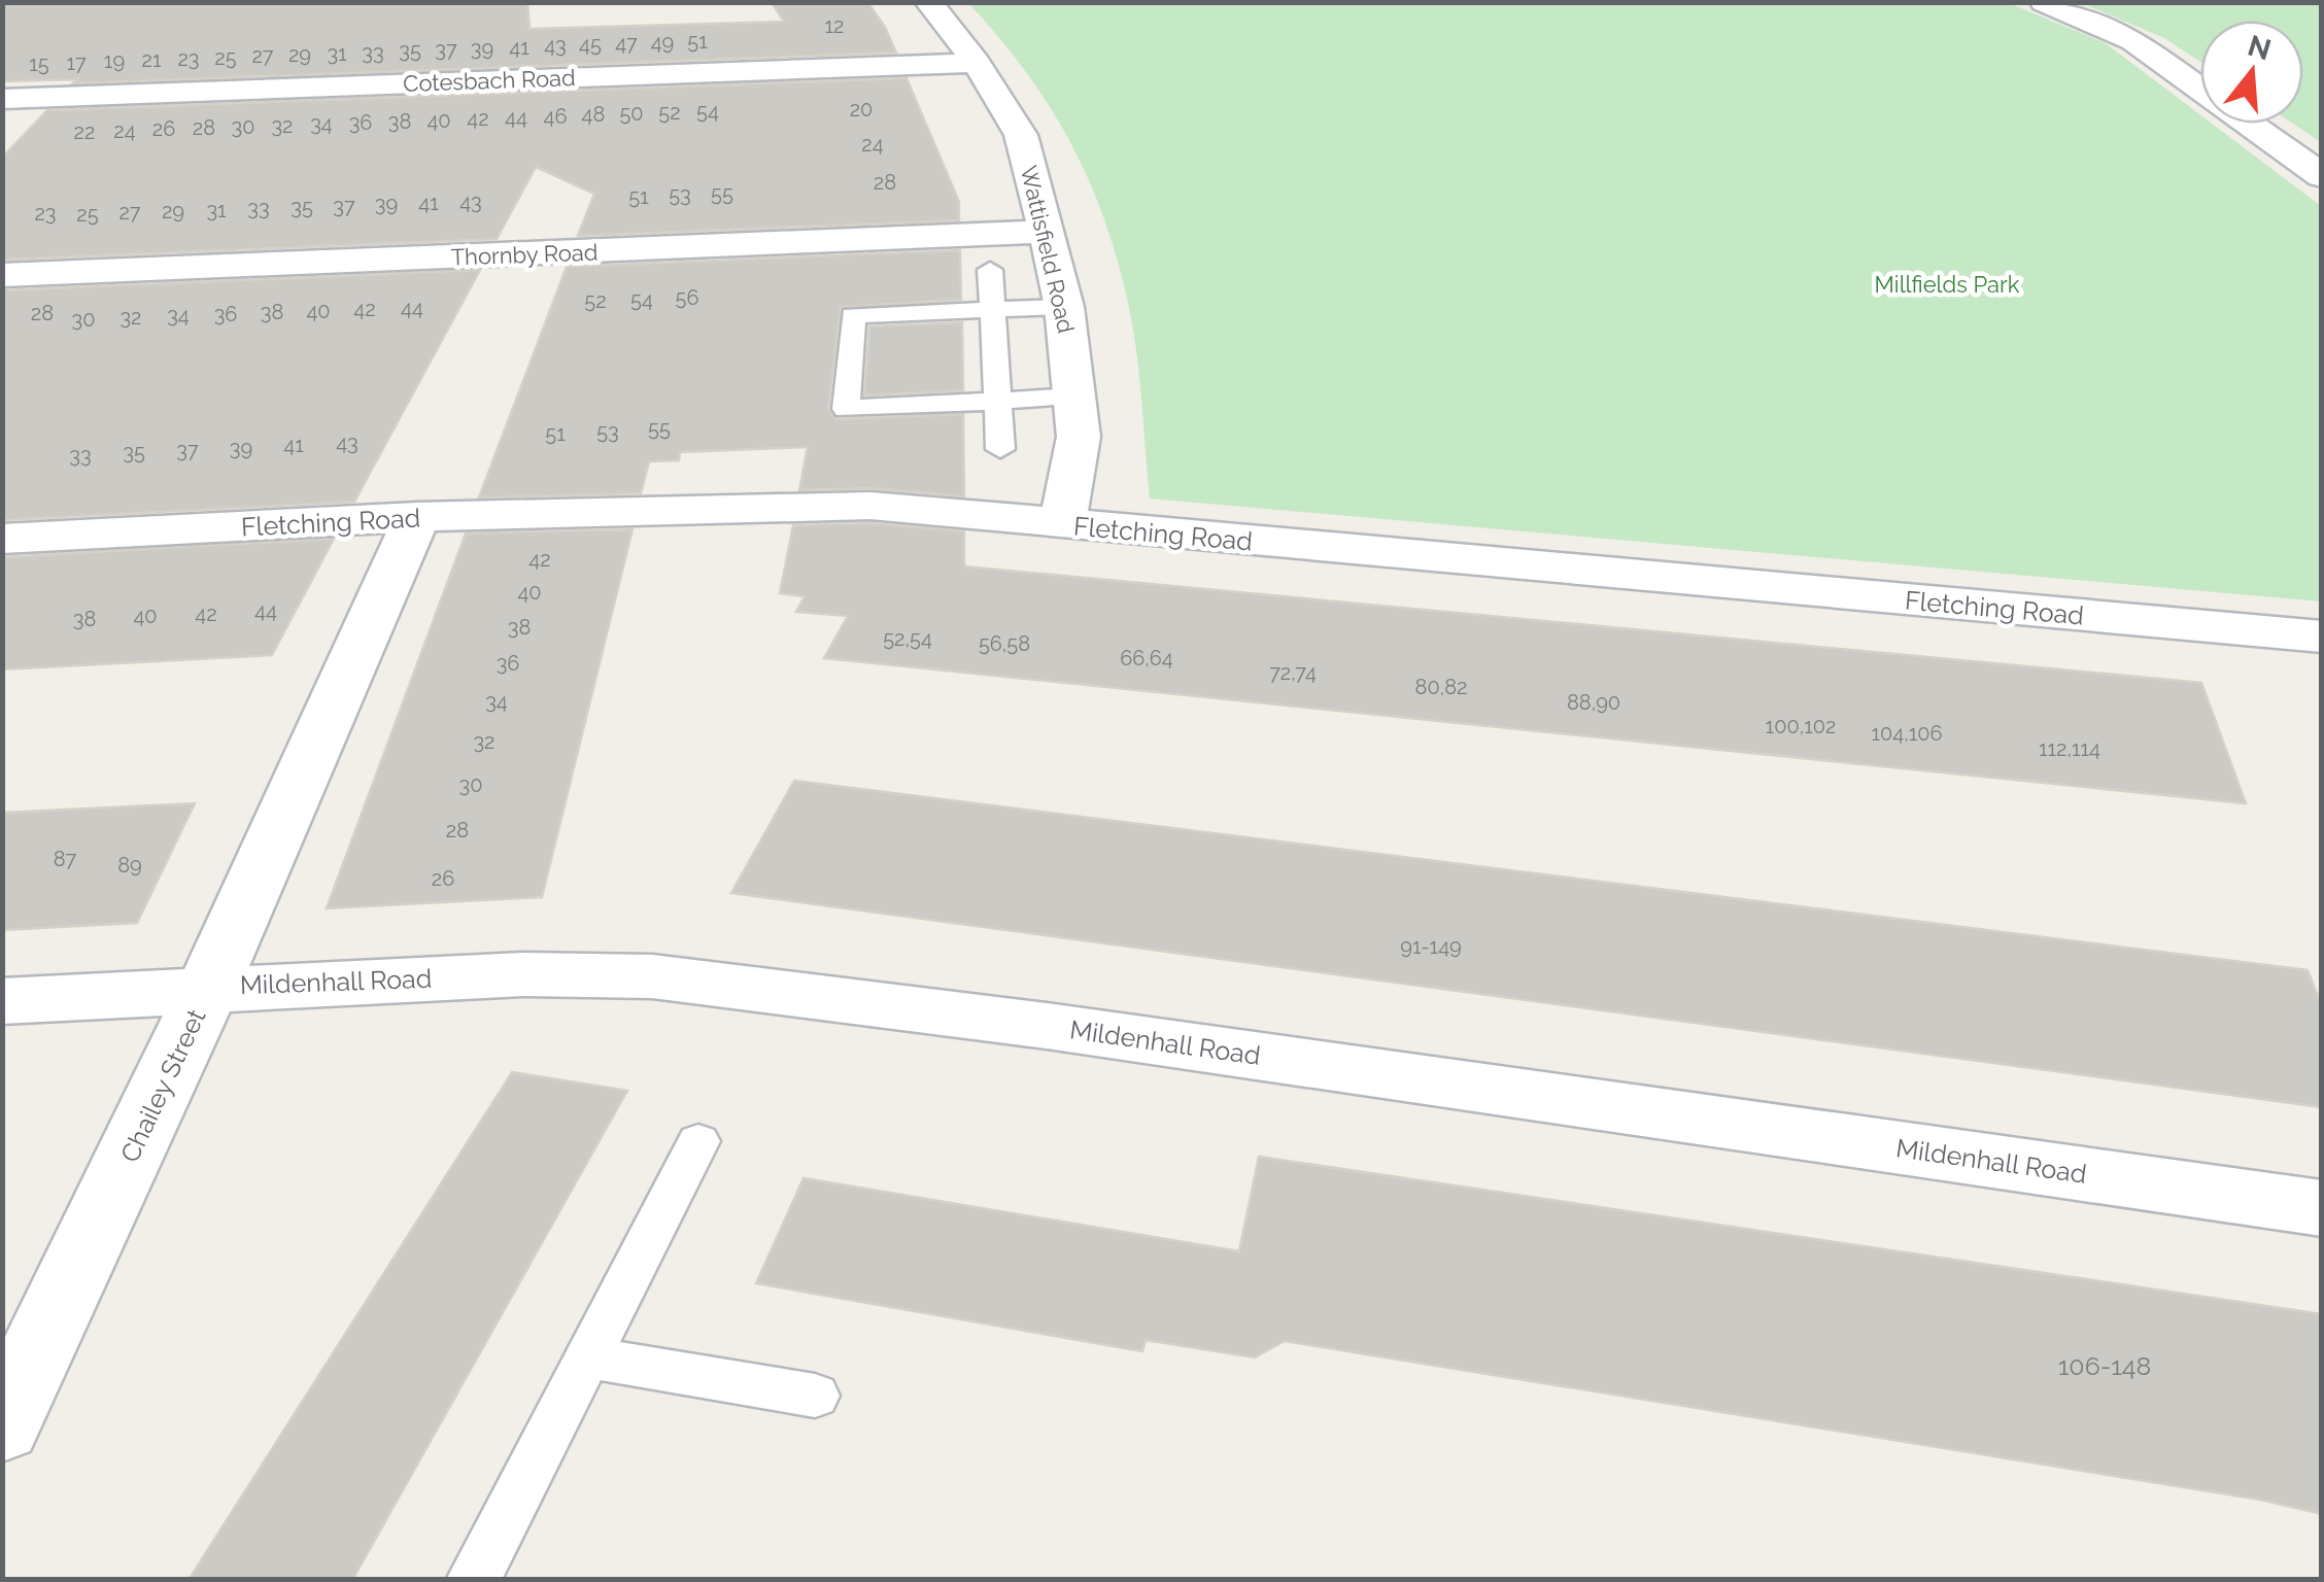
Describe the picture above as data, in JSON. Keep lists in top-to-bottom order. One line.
{"streets":{"street":["Cotesbach Road","Wattisfield Road","Thornby Road","Fletching Road","Mildenhall Road","Chailey Street"]},"crossings":[["Cotesbach Road","Wattisfield Road"],["Wattisfield Road","Thornby Road"],["Wattisfield Road","Fletching Road"],["Fletching Road","Chailey Street"],["Mildenhall Road","Chailey Street"]],"parks":["Millfields Park"],"house_numbers":["12","51","49","47","45","43","41","39","37","35","33","31","29","27","25","23","21","19","17","15","20","54","52","50","48","46","44","42","40","38","36","34","32","30","28","26","24","22","24","28","55","53","51","43","41","39","37","35","33","31","29","27","23","25","56","54","52","44","42","40","38","28","36","34","32","30","55","53","51","43","41","39","37","35","33","42","40","44","42","40","38","38","52,54","56,58","66,64","36","72,74","80,82","34","88,90","100,102","104,106","32","112,114","30","28","87","89","26","91-149","106-148"],"north":"top"}
